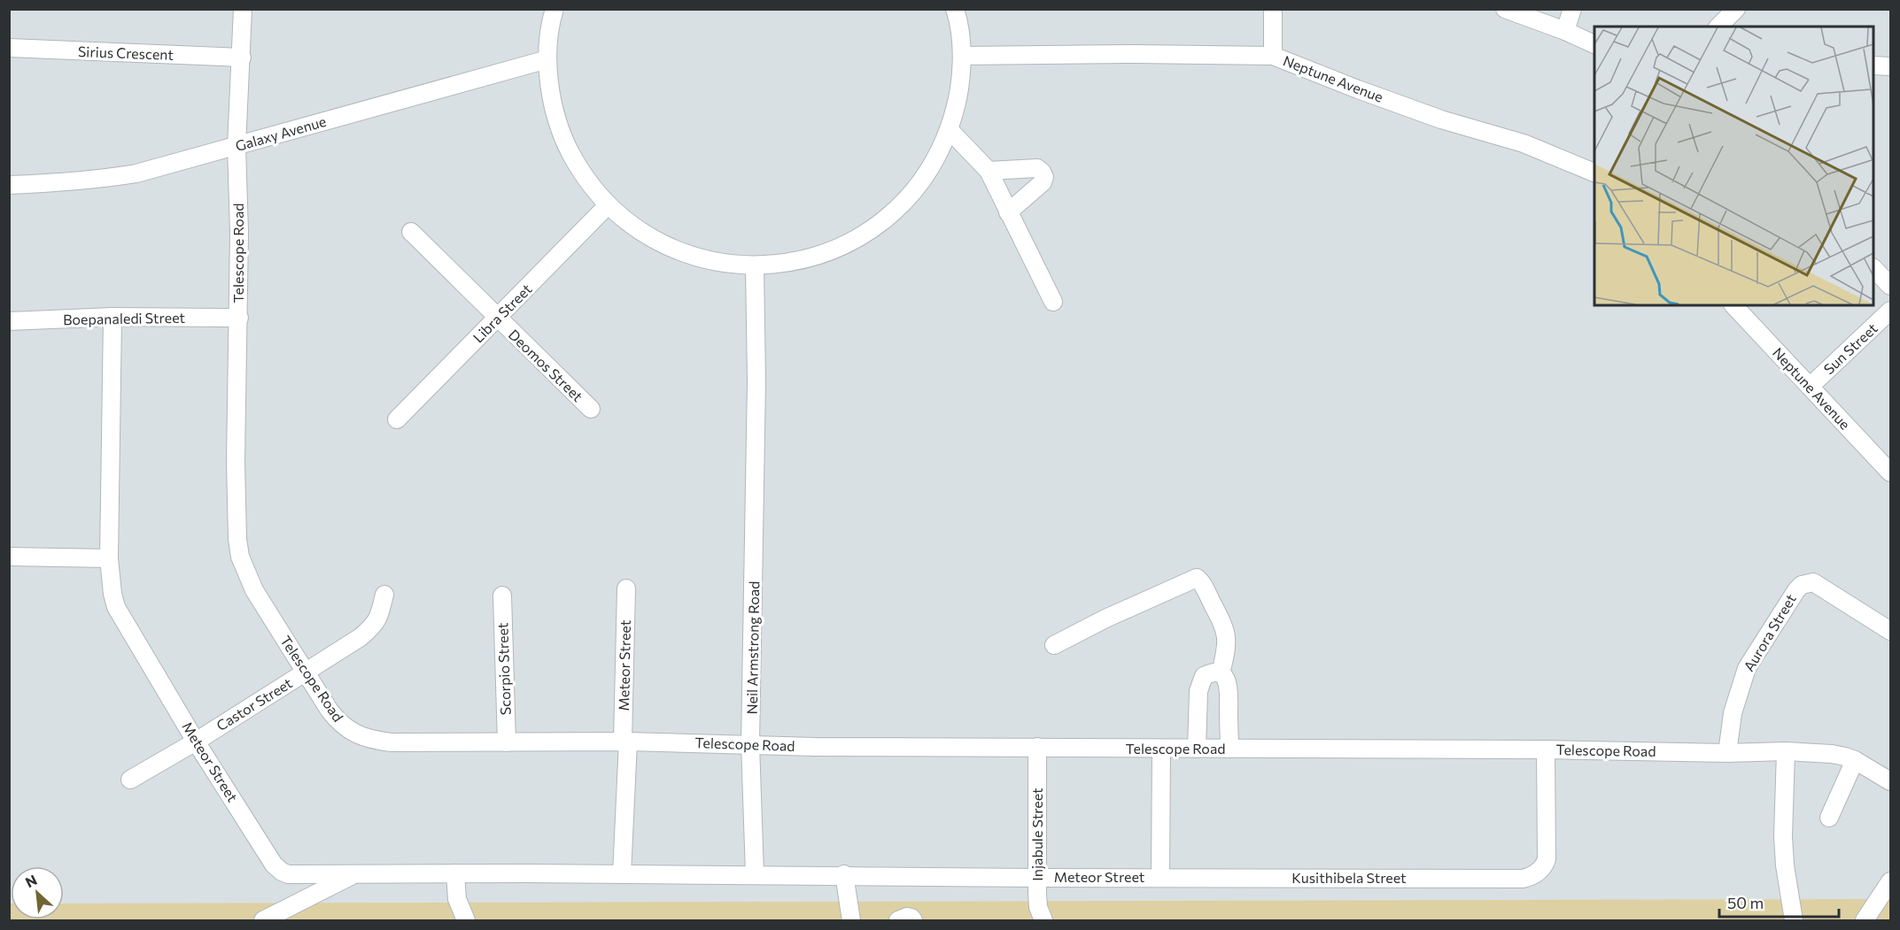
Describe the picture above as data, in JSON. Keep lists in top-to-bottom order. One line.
{"streets":{"street":["Sirius Crescent","Neptune Avenue","Galaxy Avenue","Telescope Road","Libra Street","Boepanaledi Street","Sun Street","Deomos Street","Aurora Street","Neil Armstrong Road","Meteor Street","Scorpio Street","Castor Street","Injabule Street","Kusithibela Street"]},"crossings":[["Sirius Crescent","Telescope Road"],["Neptune Avenue","Sun Street"],["Galaxy Avenue","Telescope Road"],["Telescope Road","Boepanaledi Street"],["Telescope Road","Aurora Street"],["Telescope Road","Neil Armstrong Road"],["Telescope Road","Meteor Street"],["Telescope Road","Scorpio Street"],["Telescope Road","Castor Street"],["Telescope Road","Injabule Street"],["Telescope Road","Kusithibela Street"],["Libra Street","Deomos Street"],["Boepanaledi Street","Meteor Street"],["Neil Armstrong Road","Meteor Street"],["Meteor Street","Castor Street"],["Meteor Street","Injabule Street"],["Meteor Street","Kusithibela Street"]],"scale_bar":"50 m","north":"top left"}
